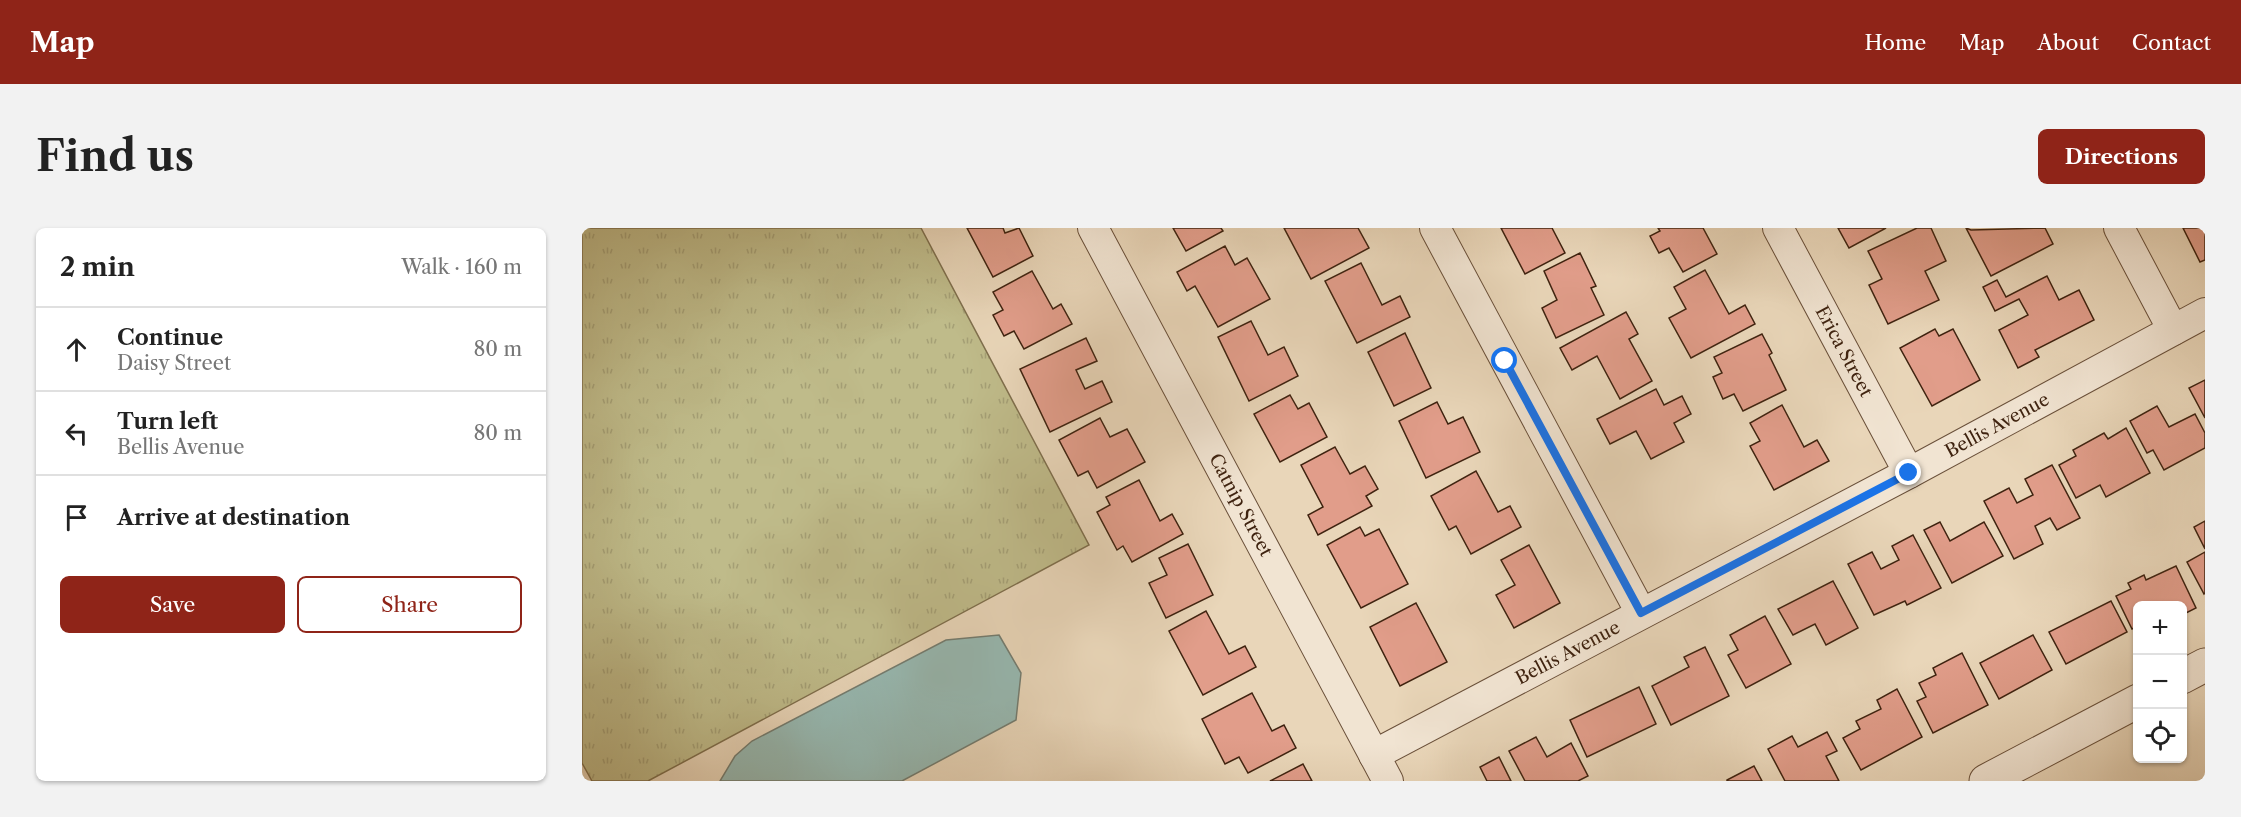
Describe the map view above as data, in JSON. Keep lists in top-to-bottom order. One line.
{"streets":{"street":["Erica Street","Bellis Avenue","Catnip Street"]},"crossings":[["Erica Street","Bellis Avenue"],["Bellis Avenue","Catnip Street"]],"page":{"header":"Map","nav":["Home","Map","About","Contact"],"buttons":["Directions",["Save","Share"]],"title":"Find us","heading":["2 min","Walk · 160 m"],"list":[["Continue","Daisy Street","80 m"],["Turn left","Bellis Avenue","80 m"],"Arrive at destination"],"map_buttons":["+","−"]}}
